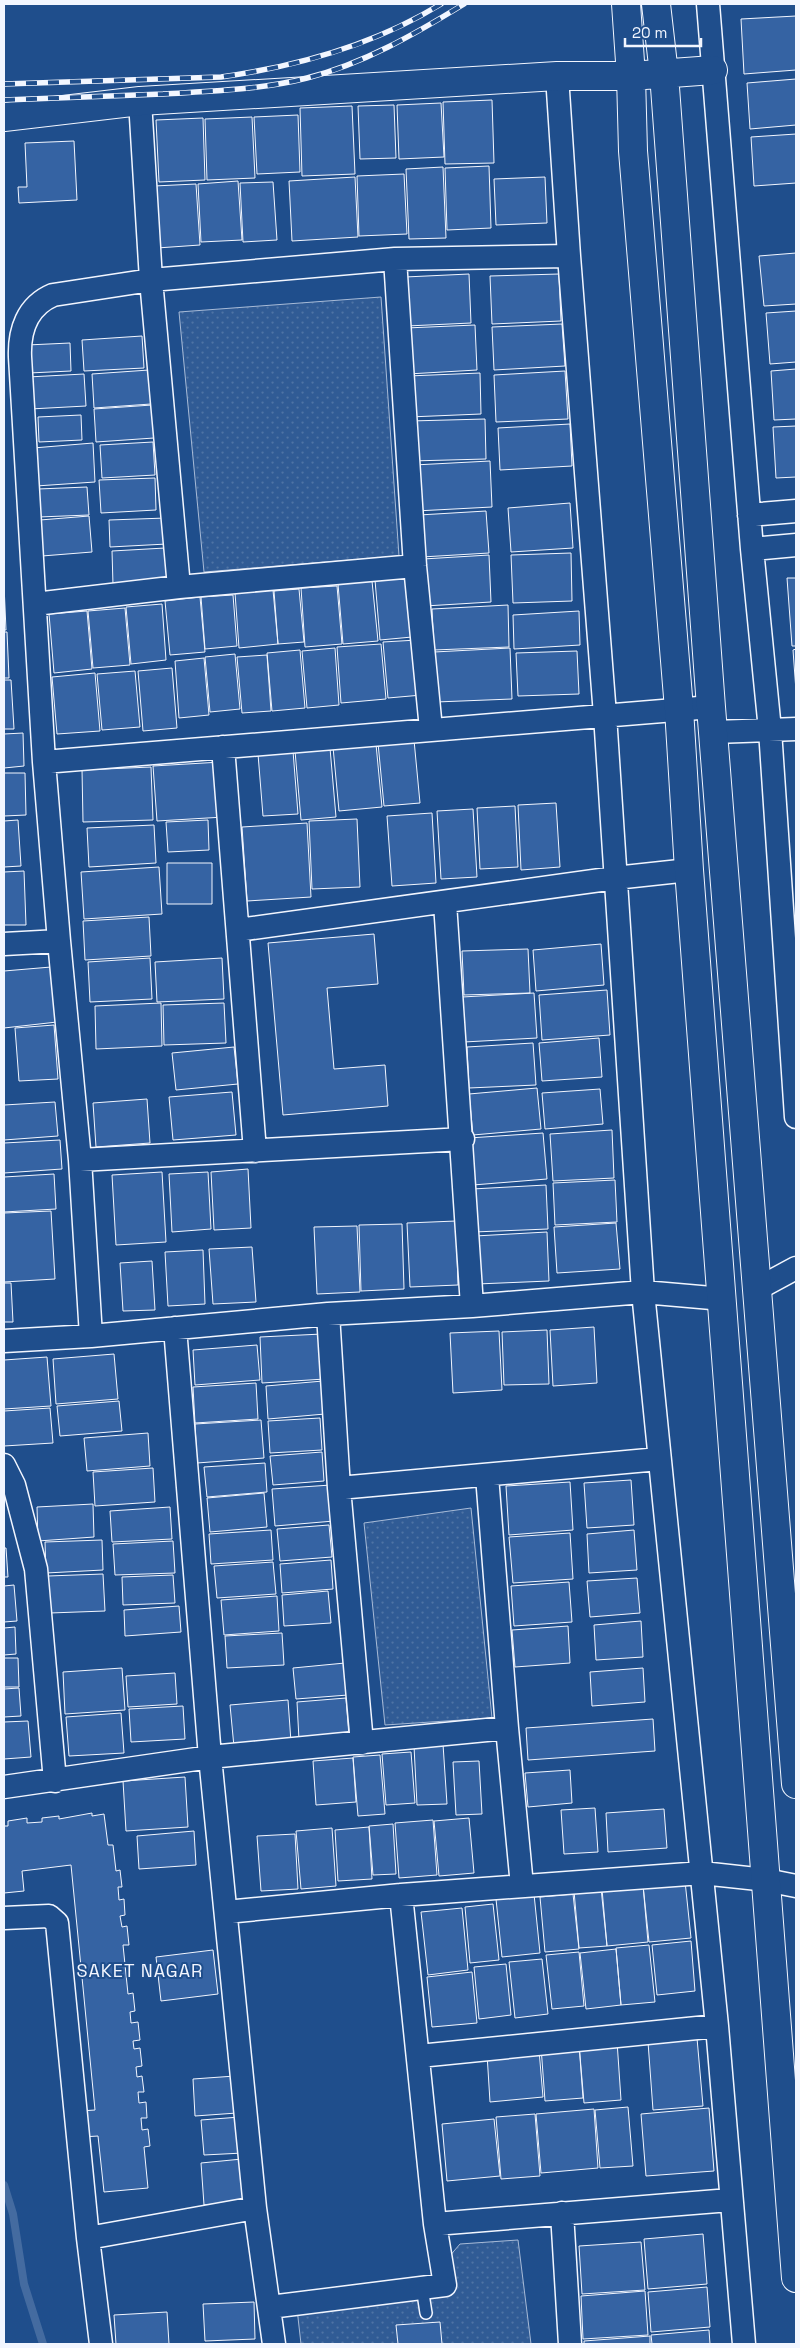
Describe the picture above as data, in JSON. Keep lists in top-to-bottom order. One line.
{"districts":["SAKET NAGAR"],"scale_bar":"20 m"}
